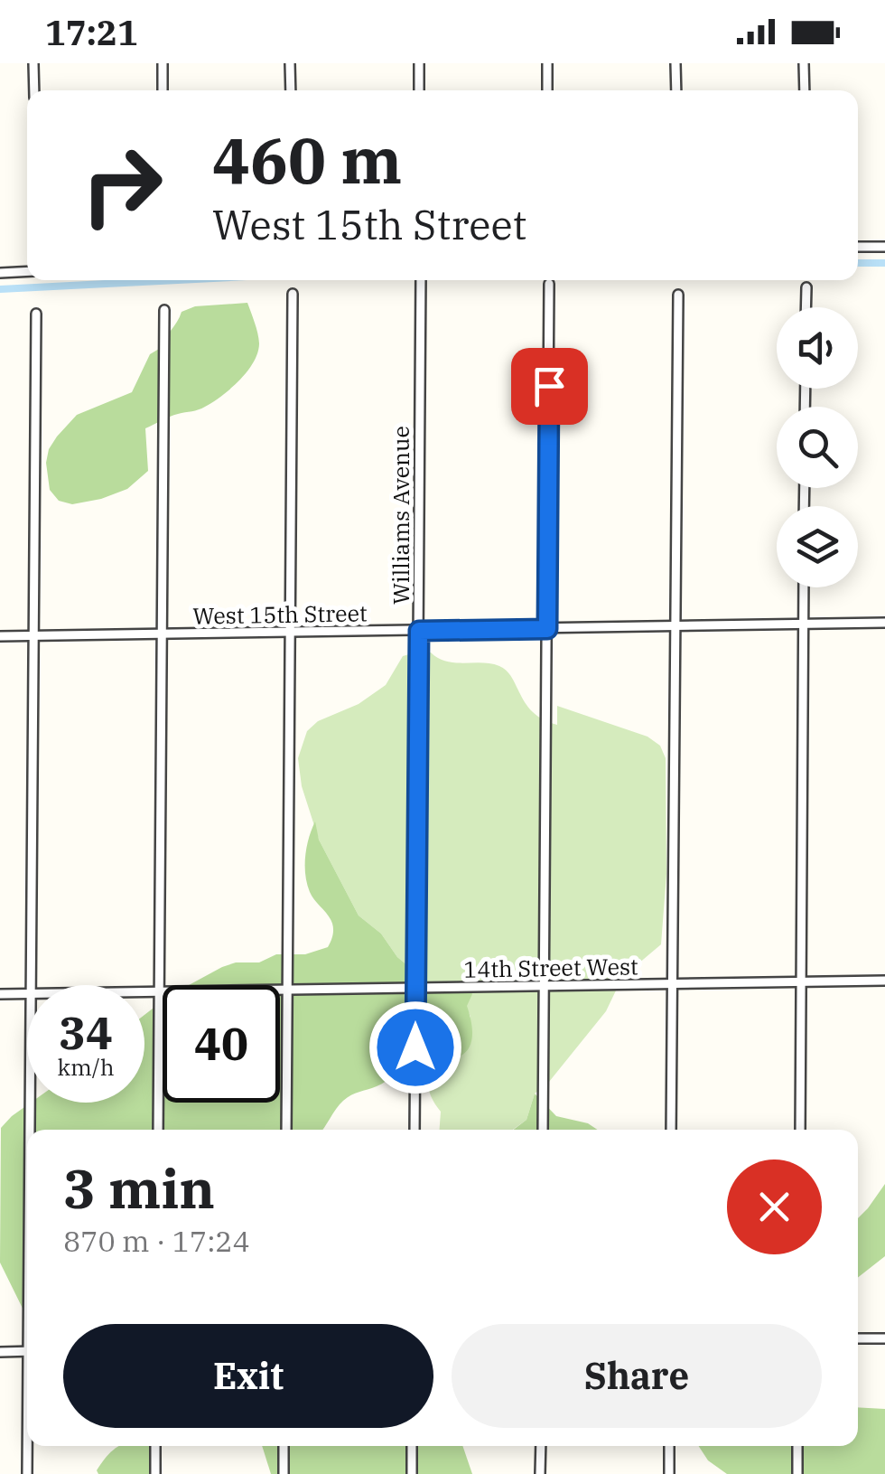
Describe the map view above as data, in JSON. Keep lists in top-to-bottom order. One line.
{"streets":{"street":["Williams Avenue","West 15th Street","14th Street West"]},"crossings":[["Williams Avenue","West 15th Street"],["Williams Avenue","14th Street West"]],"page":{"status":"17:21","turn":["460 m","West 15th Street"],"speed":"34 km/h","limit":"40","heading":["3 min","870 m · 17:24"],"buttons":["Exit","Share"]}}
